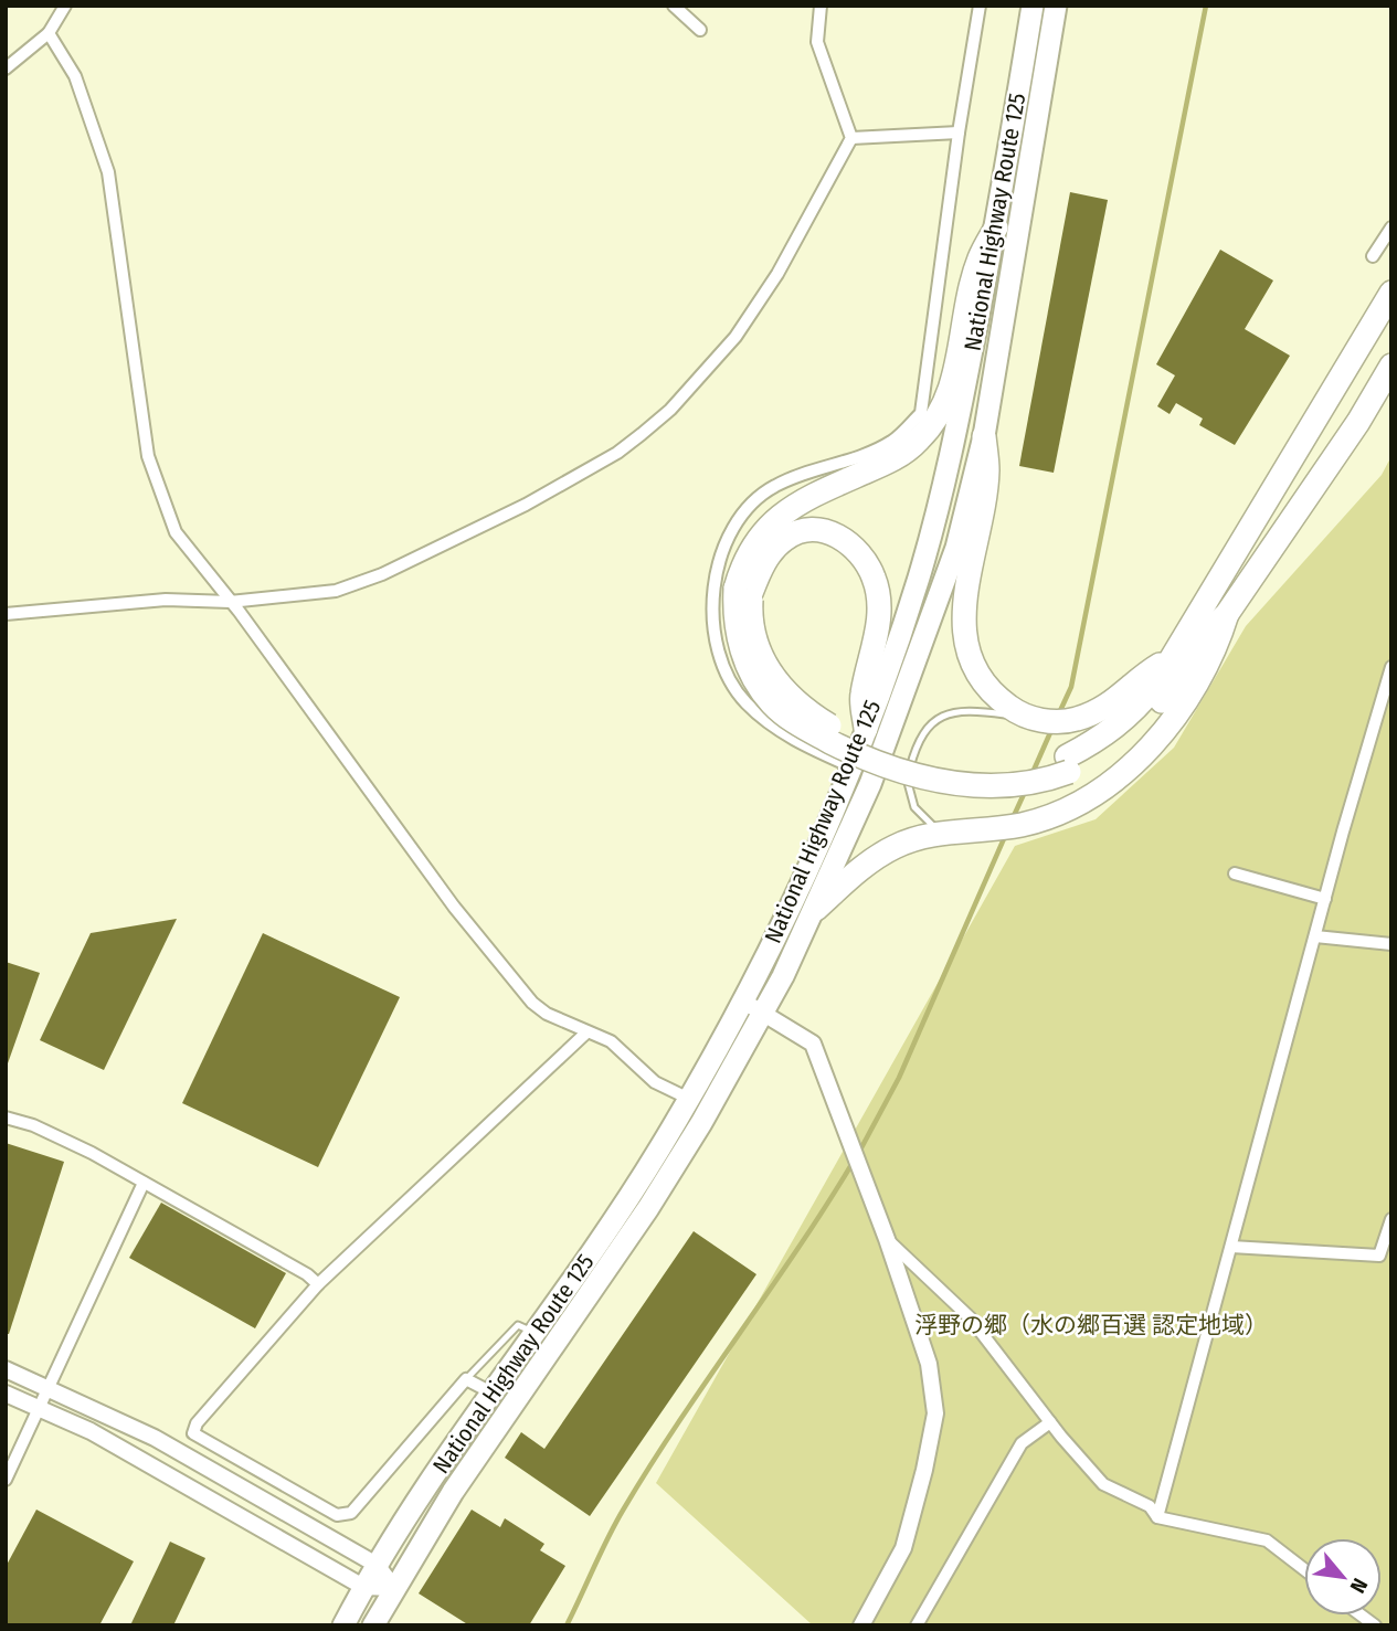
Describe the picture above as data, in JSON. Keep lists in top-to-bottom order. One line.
{"streets":{"highway":["National Highway Route 125"]},"parks":["浮野の郷（水の郷百選 認定地域）"],"north":"bottom right"}
